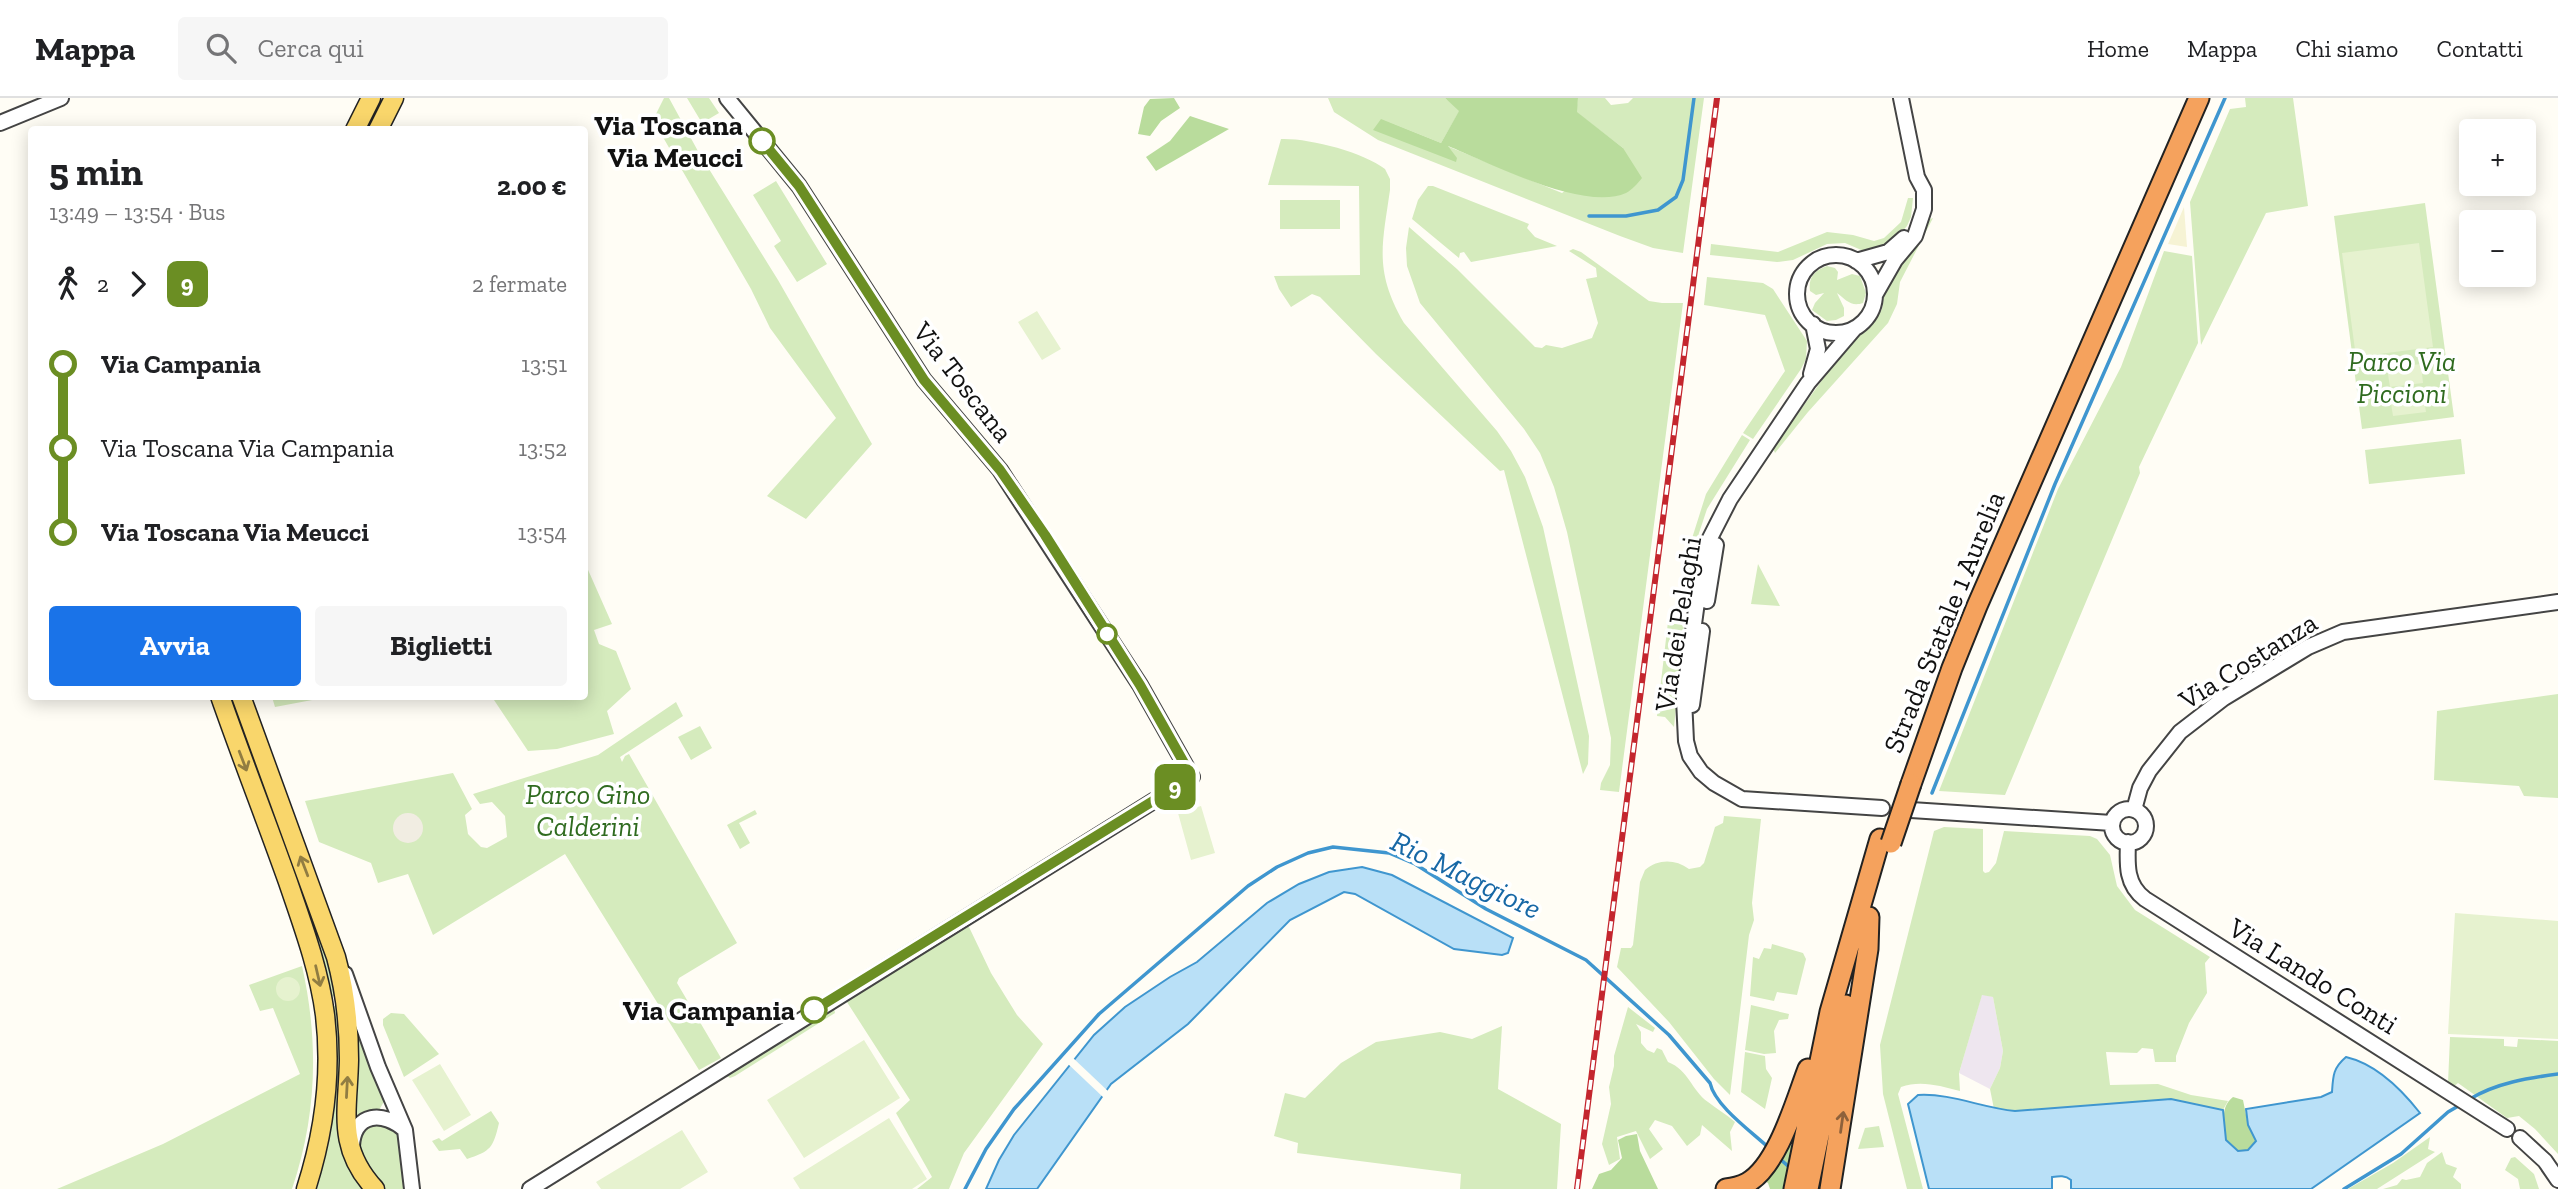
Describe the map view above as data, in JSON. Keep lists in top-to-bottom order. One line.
{"streets":{"highway":["Strada Statale 1 Aurelia"],"street":["Via Toscana","Via dei Pelaghi","Via Costanza","Via Lando Conti"]},"crossings":[["Via Costanza","Via Lando Conti"]],"water":["Rio Maggiore"],"parks":["Parco Via Piccioni","Parco Gino Calderini"],"places":["Via Toscana Via Meucci","Via Campania"],"lines":["bus line 9"],"page":{"header":"Mappa","search":"Cerca qui","nav":["Home","Mappa","Chi siamo","Contatti"],"on_map":"9","map_buttons":["+","−"],"heading":["5 min","13:49 – 13:54 · Bus","2.00 €"],"legs":["2","9","2 fermate"],"list":[{"name":"Via Campania","value":"13:51"},{"name":"Via Toscana Via Campania","value":"13:52"},{"name":"Via Toscana Via Meucci","value":"13:54"}],"buttons":["Avvia","Biglietti"]}}
